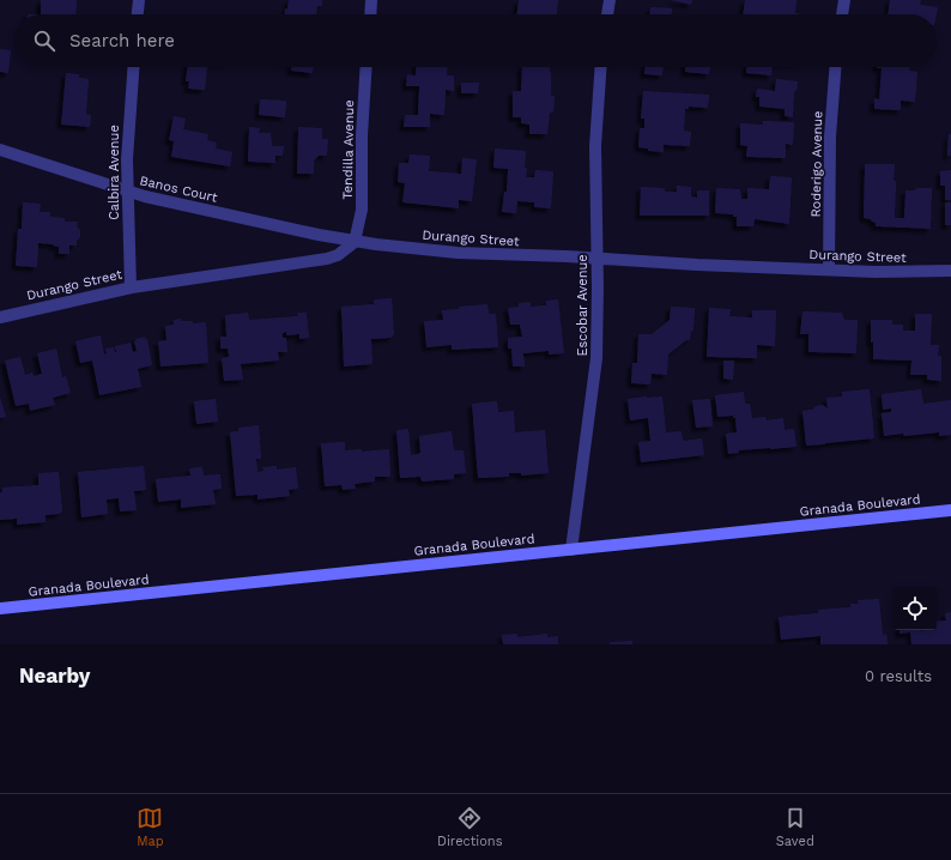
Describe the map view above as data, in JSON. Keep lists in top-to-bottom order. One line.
{"streets":{"street":["Tendilla Avenue","Roderigo Avenue","Calbira Avenue","Banos Court","Durango Street","Escobar Avenue","Granada Boulevard"]},"crossings":[["Tendilla Avenue","Banos Court"],["Tendilla Avenue","Durango Street"],["Roderigo Avenue","Durango Street"],["Calbira Avenue","Banos Court"],["Calbira Avenue","Durango Street"],["Banos Court","Durango Street"],["Durango Street","Escobar Avenue"],["Escobar Avenue","Granada Boulevard"]],"page":{"search":"Search here","heading":["Nearby","0 results"],"nav":["Map","Directions","Saved"]}}
